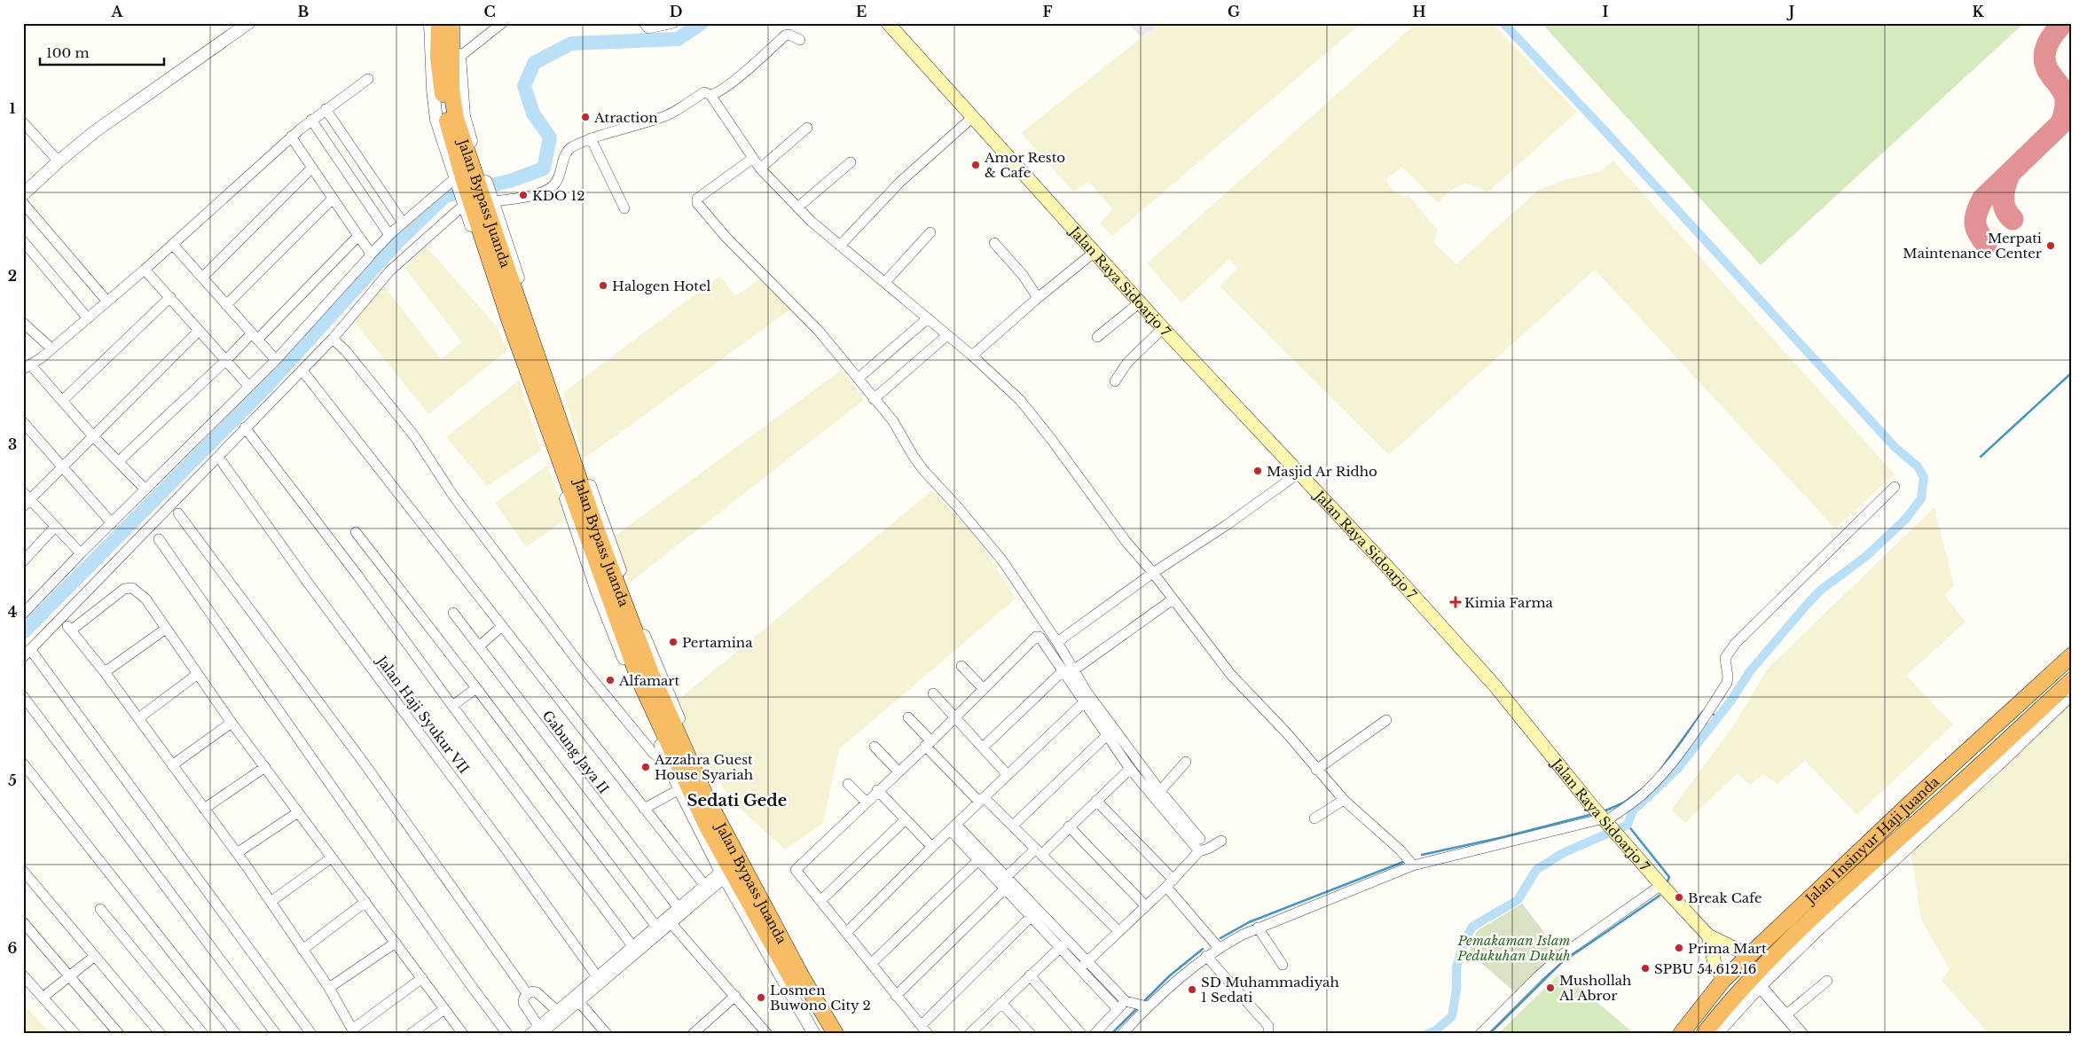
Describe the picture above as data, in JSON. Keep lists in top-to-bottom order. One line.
{"streets":{"highway":["Jalan Bypass Juanda","Jalan Insinyur Haji Juanda"],"main road":["Jalan Raya Sidoarjo 7"],"street":["Jalan Haji Syukur VII","Gabung Jaya II"]},"crossings":[["Jalan Raya Sidoarjo 7","Jalan Insinyur Haji Juanda"]],"districts":["Sedati Gede"],"parks":["Pemakaman Islam Pedukuhan Dukuh"],"places":{"other":["Atraction","Amor Resto & Cafe","KDO 12","Merpati Maintenance Center","Halogen Hotel","Masjid Ar Ridho","Pertamina","Alfamart","Azzahra Guest House Syariah","Break Cafe","Prima Mart","SPBU 54.612.16","Mushollah Al Abror","SD Muhammadiyah 1 Sedati","Losmen Buwono City 2"],"health":["Kimia Farma"]},"scale_bar":"100 m","grid":{"columns":["A","B","C","D","E","F","G","H","I","J","K"],"rows":["1","2","3","4","5","6"]}}
